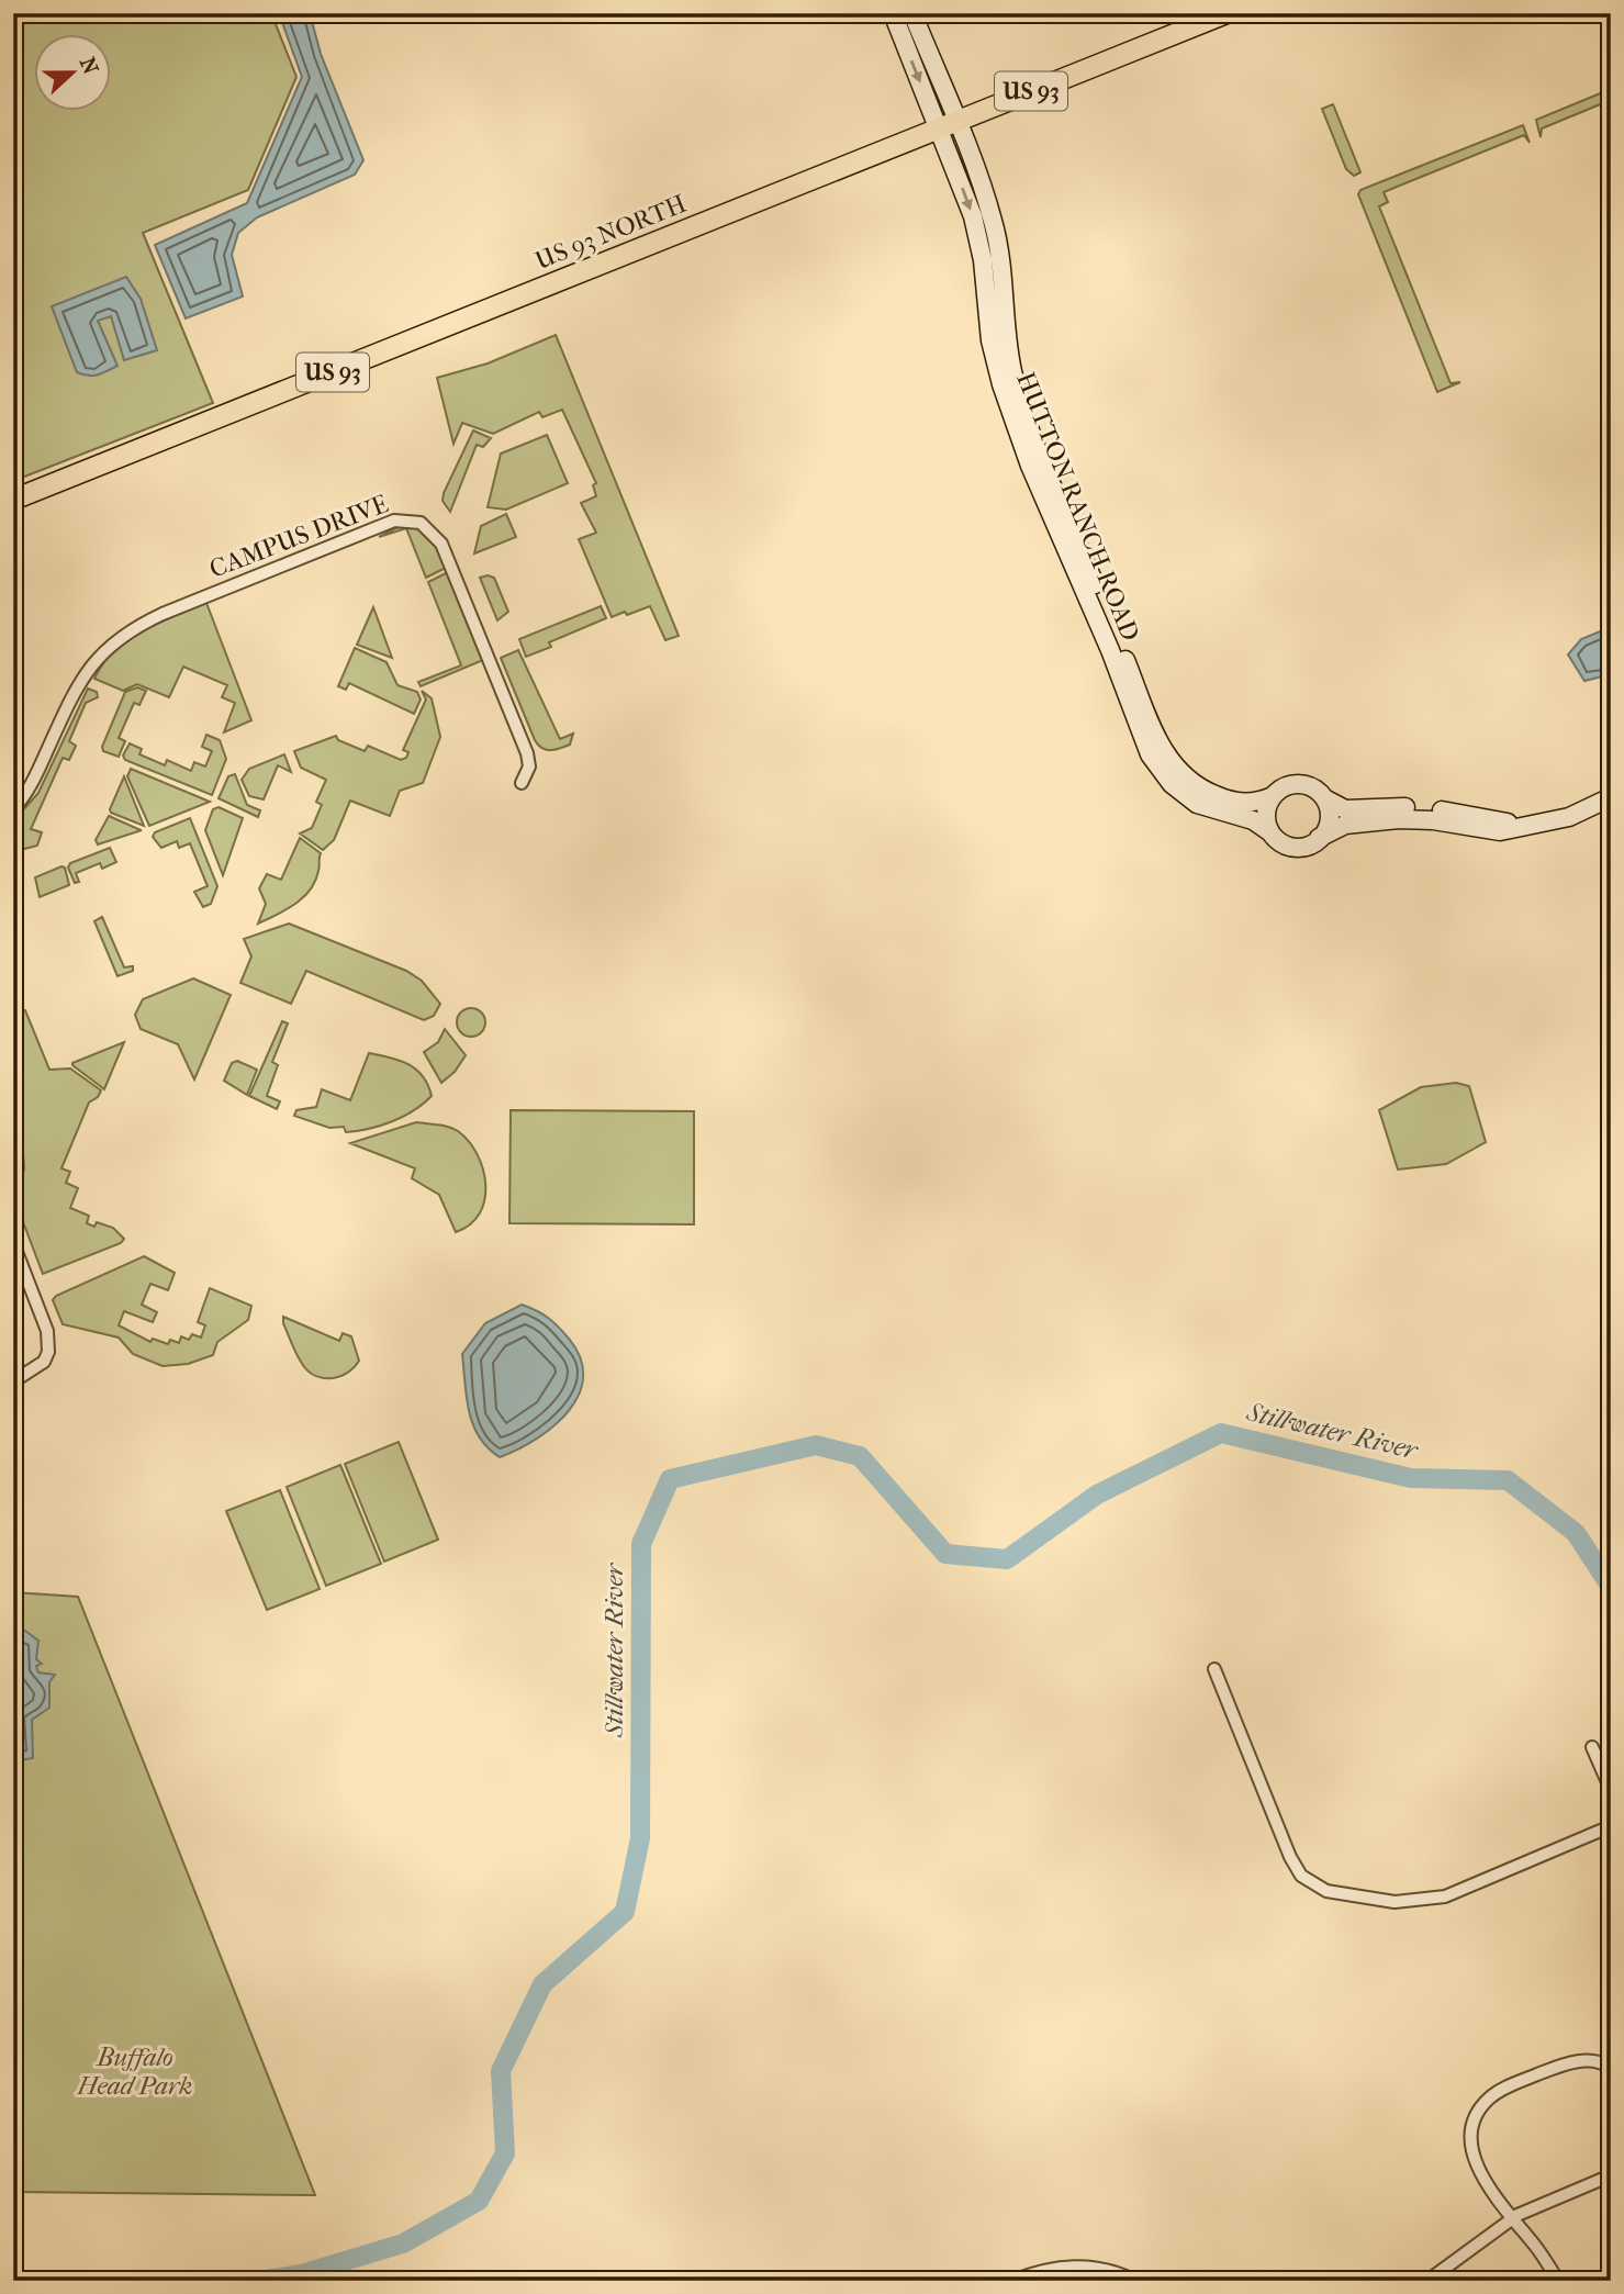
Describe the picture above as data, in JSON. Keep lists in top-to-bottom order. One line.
{"streets":{"main road":["US 93","US 93 NORTH","HUTTON RANCH ROAD"],"street":["CAMPUS DRIVE"]},"crossings":[["US 93 NORTH","HUTTON RANCH ROAD"]],"water":["Stillwater River"],"parks":["Buffalo Head Park"],"north":"right"}
